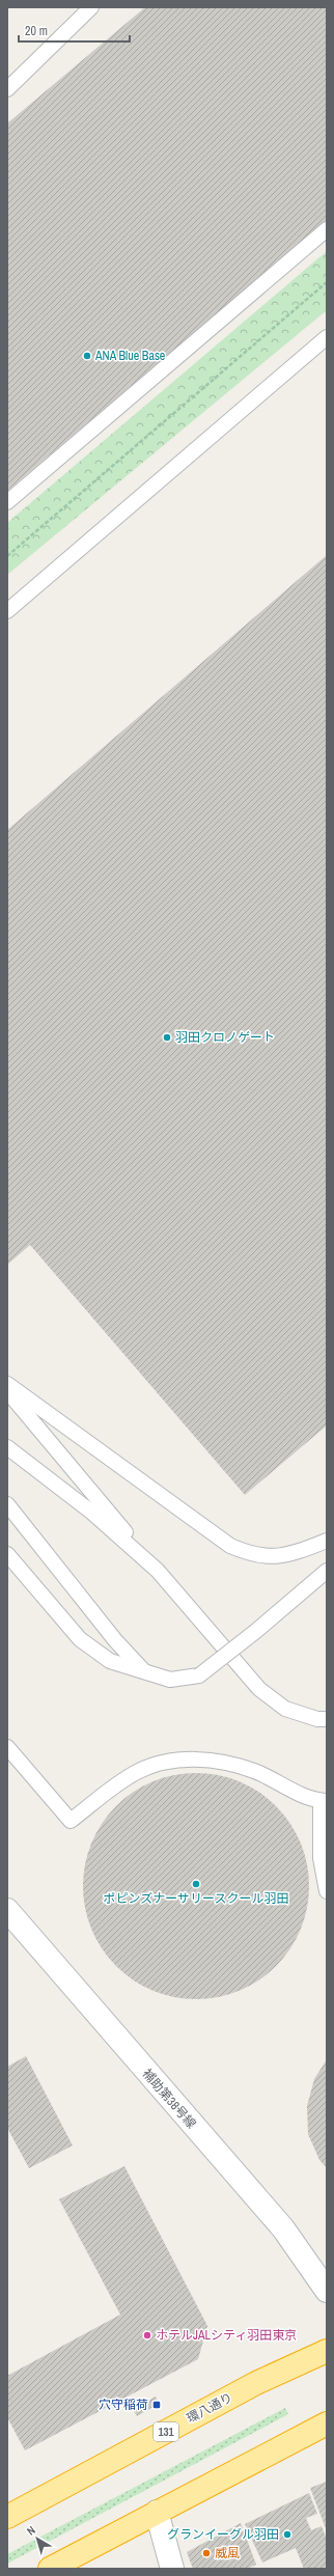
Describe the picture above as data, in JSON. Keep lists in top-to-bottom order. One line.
{"streets":{"highway":["環八通り","131"],"street":["補助第38号線"]},"places":{"other":["ANA Blue Base","羽田クロノゲート","ポピンズナーサリースクール羽田","ホテルJALシティ羽田東京","グランイーグル羽田","威風"],"transit":["穴守稲荷"]},"scale_bar":"20 m","north":"top left"}
